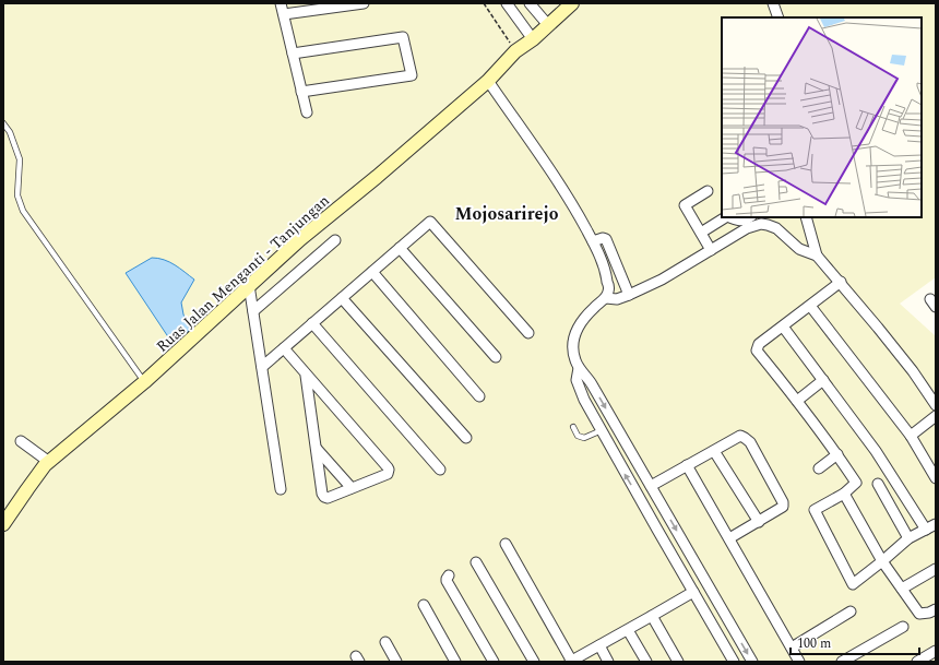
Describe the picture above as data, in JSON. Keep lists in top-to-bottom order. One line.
{"streets":{"main road":["Ruas Jalan Menganti - Tanjungan"]},"districts":["Mojosarirejo"],"scale_bar":"100 m"}
